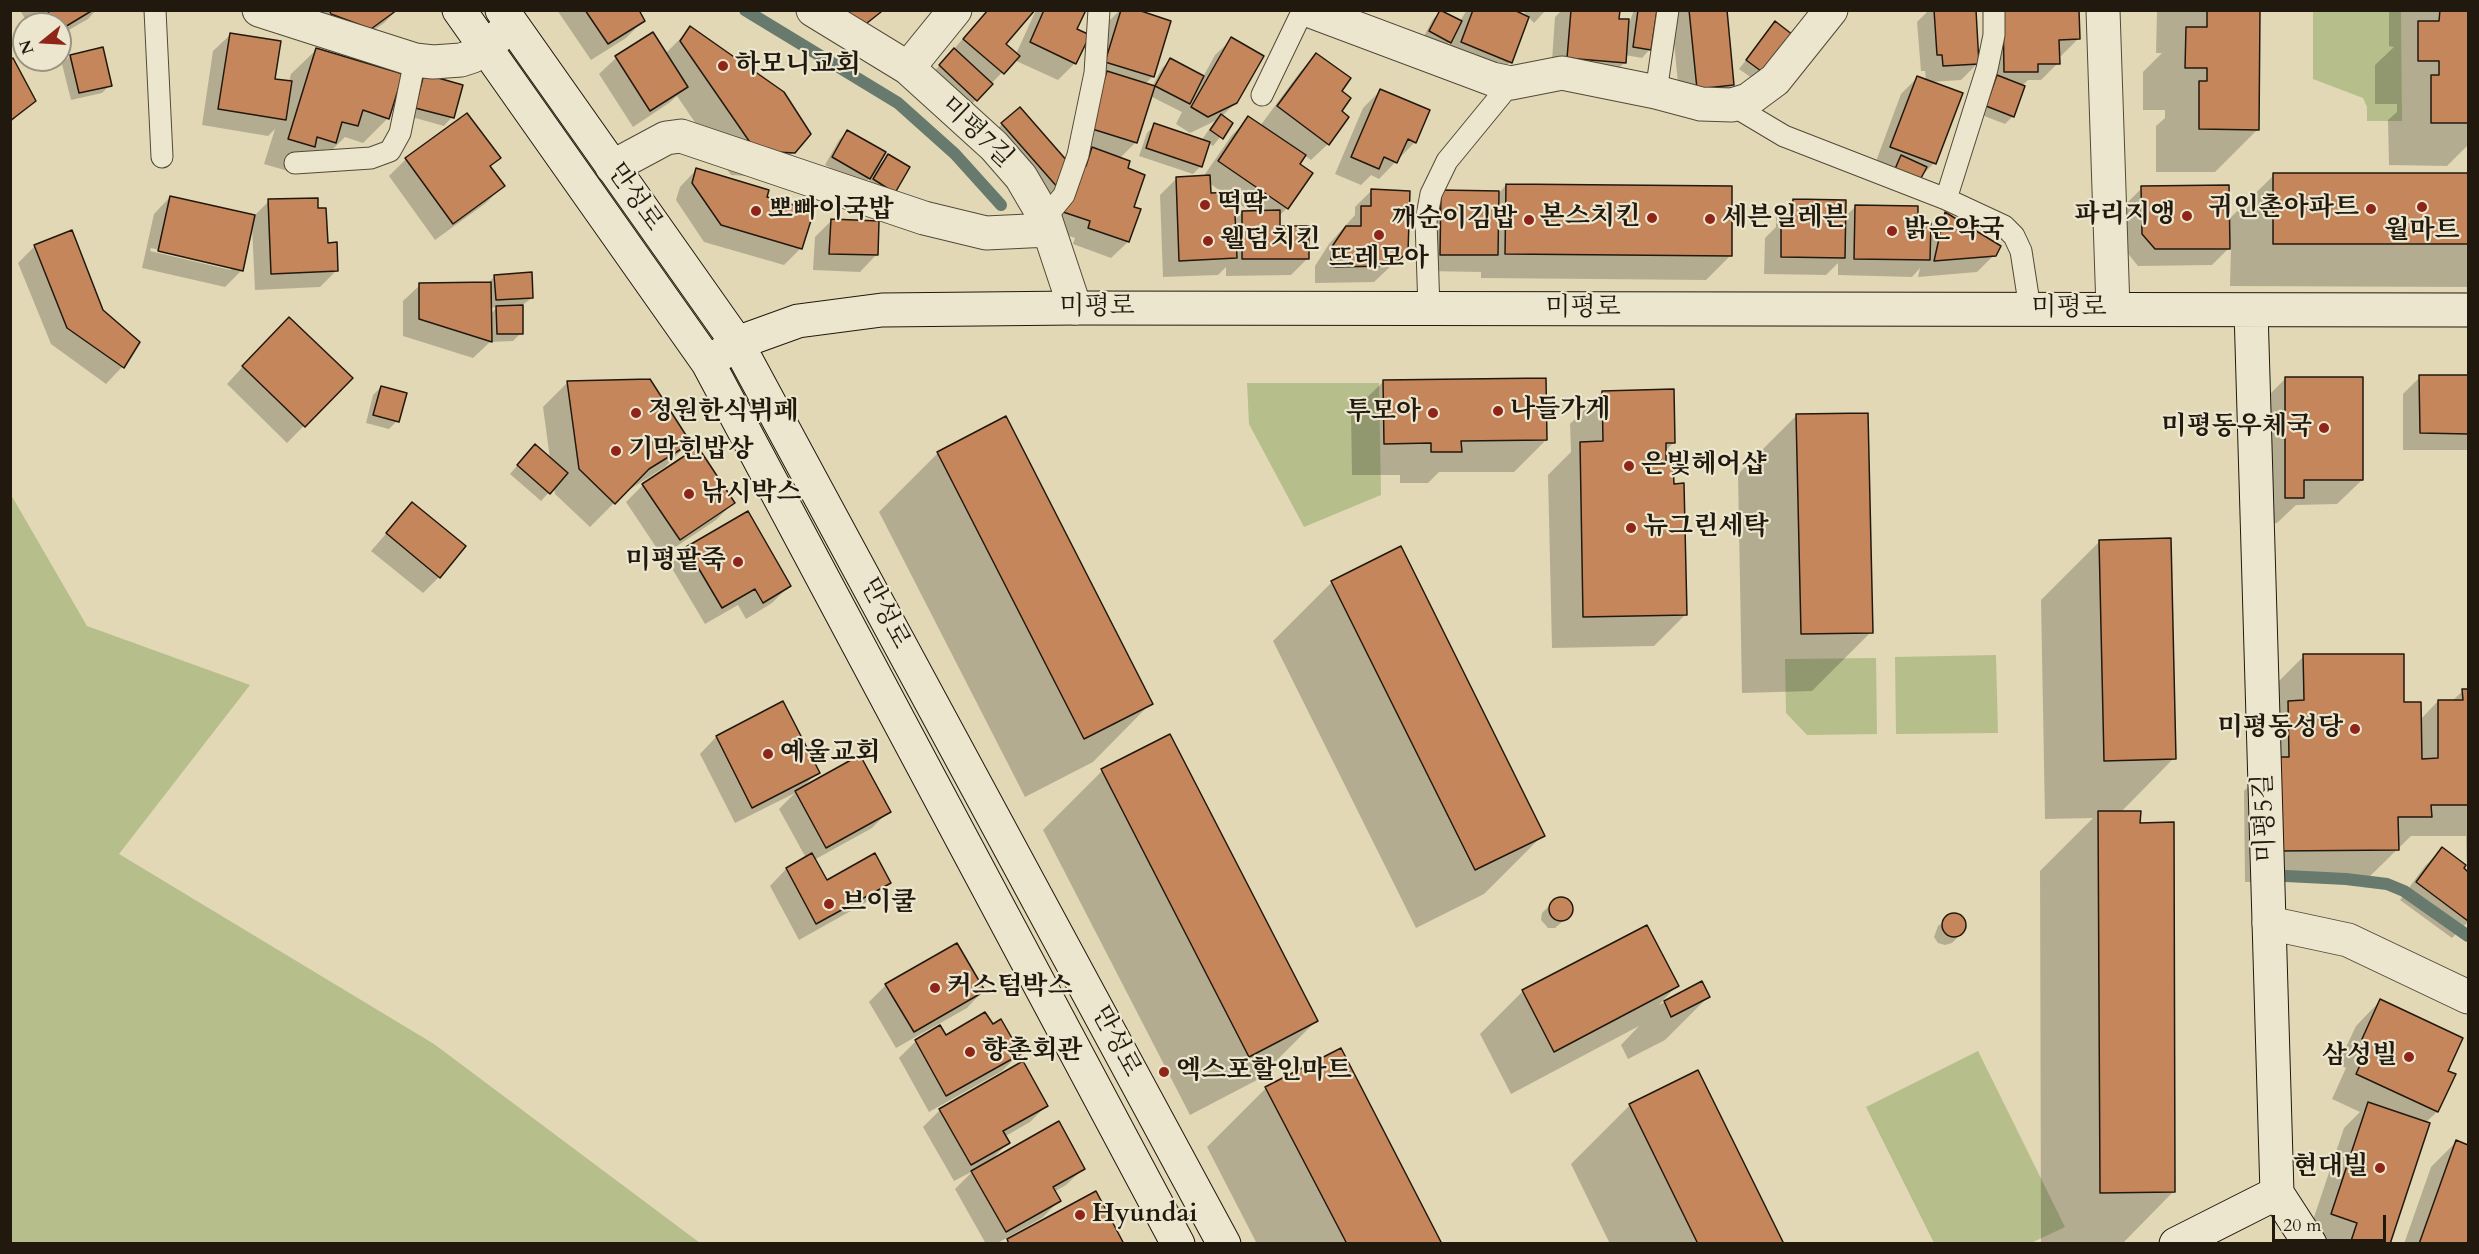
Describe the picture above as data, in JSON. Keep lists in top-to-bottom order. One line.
{"streets":{"street":["미평7길","만성로","미평로","미평5길"]},"crossings":[["미평7길","미평로"],["만성로","미평로"],["미평로","미평5길"]],"places":["하모니교회","떡딱","월마트","귀인촌아파트","뽀빠이국밥","파리지앵","본스치킨","세븐일레븐","깨순이김밥","밝은약국","뜨레모아","웰덤치킨","나들가게","정원한식뷔페","투모아","미평동우체국","기막힌밥상","은빛헤어샵","낚시박스","뉴그린세탁","미평팥죽","미평동성당","예울교회","브이쿨","커스텀박스","향촌회관","삼성빌","엑스포할인마트","현대빌","Hyundai"],"scale_bar":"20 m","north":"left"}
